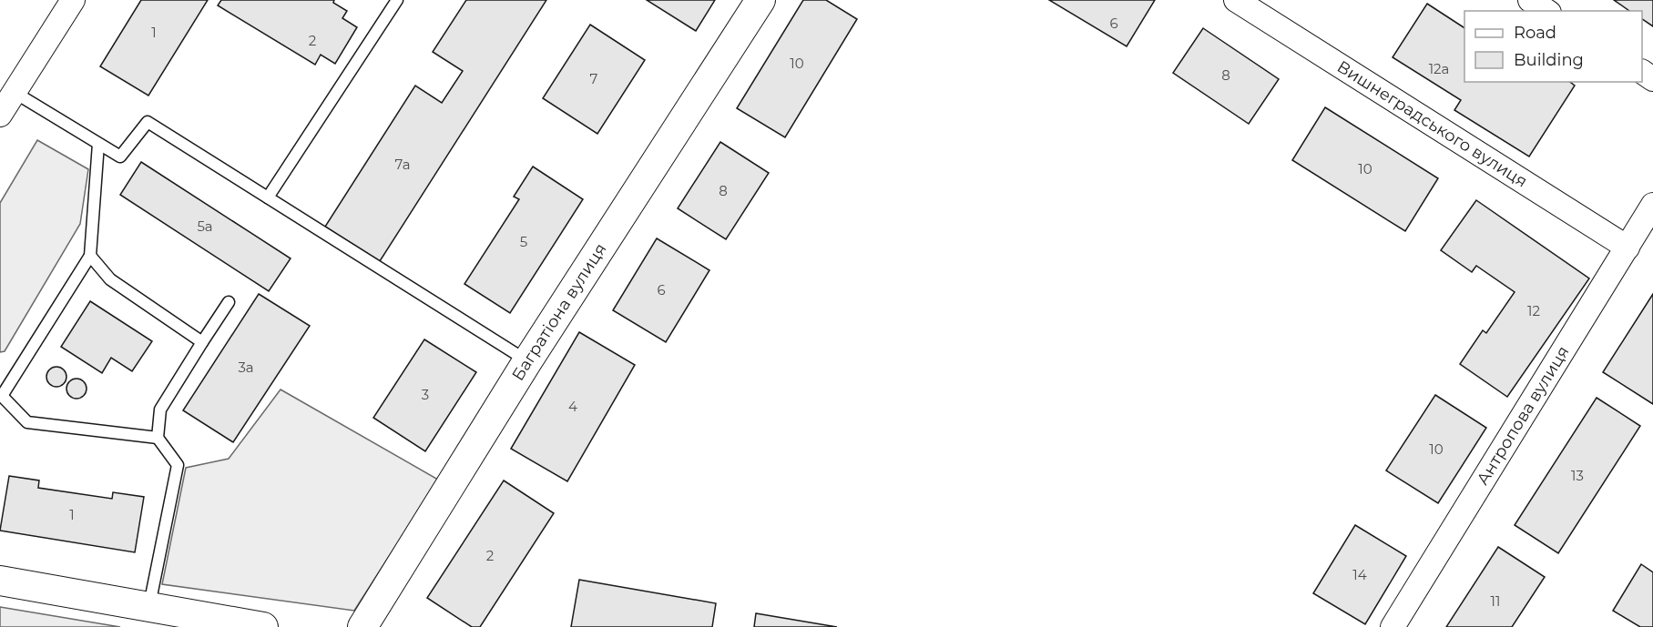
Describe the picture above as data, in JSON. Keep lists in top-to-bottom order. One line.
{"streets":{"street":["Вишнеградського вулиця","Багратіона вулиця","Антропова вулиця"]},"crossings":[["Вишнеградського вулиця","Антропова вулиця"]],"house_numbers":["6","1","2","10","12а","8","7","7а","10","8","5а","5","6","12","3а","3","4","10","13","1","2","14","11"],"legend":["Road","Building"]}
